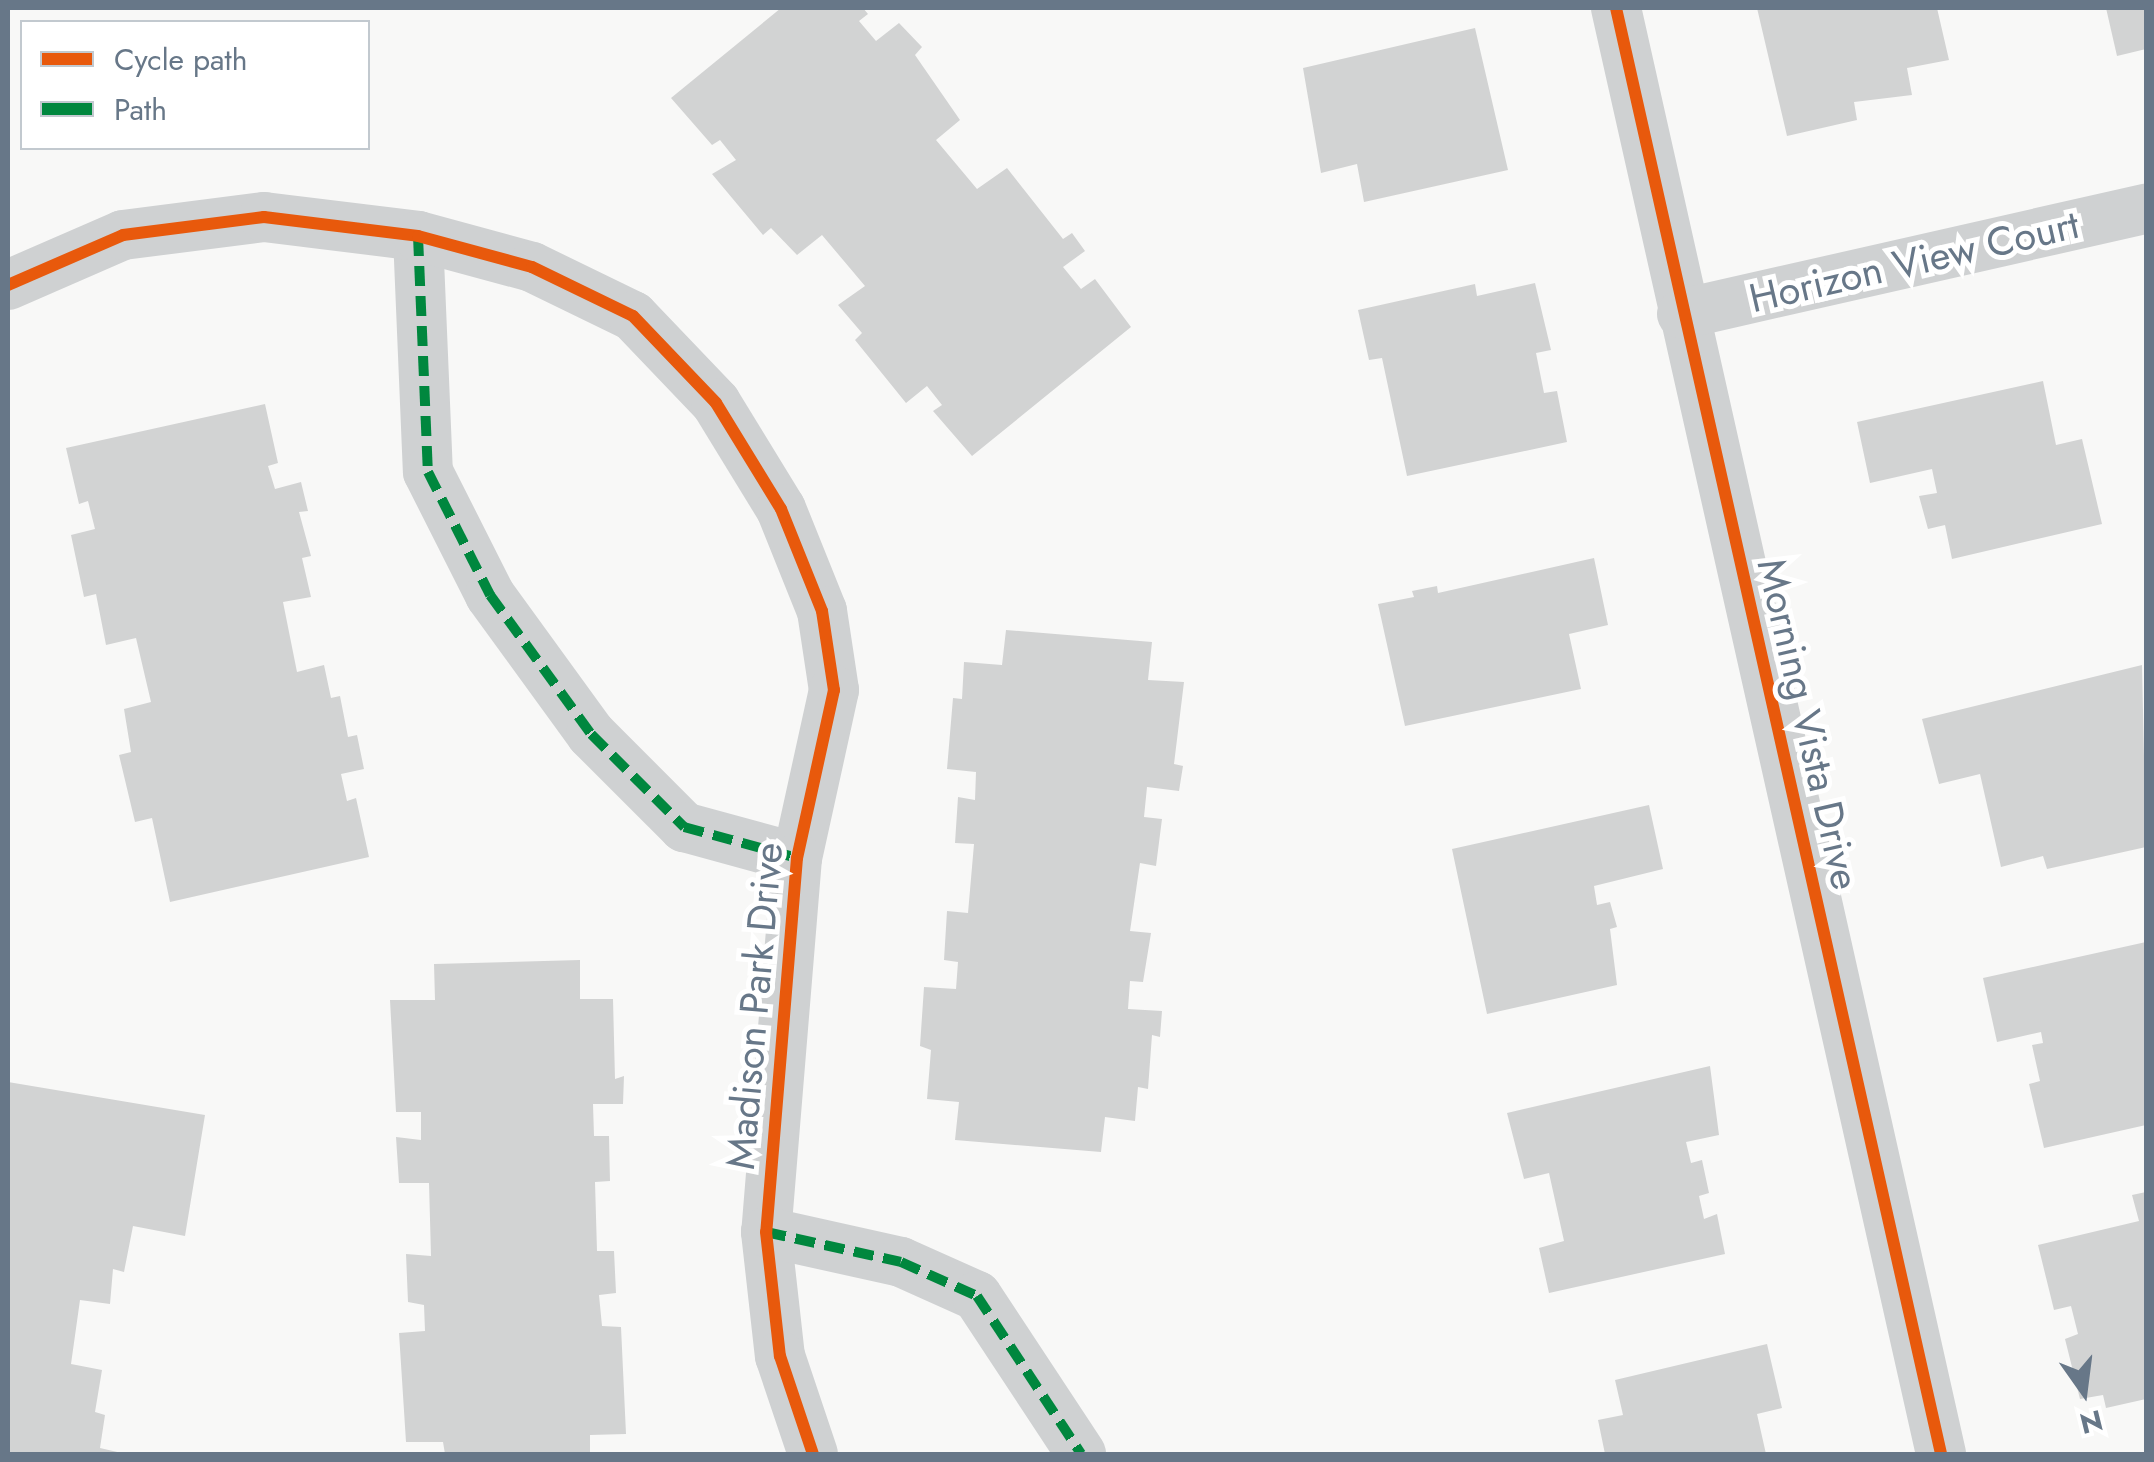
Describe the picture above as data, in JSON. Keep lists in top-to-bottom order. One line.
{"streets":{"street":["Horizon View Court","Morning Vista Drive","Madison Park Drive"]},"crossings":[["Horizon View Court","Morning Vista Drive"]],"legend":["Cycle path","Path"],"north":"bottom"}
